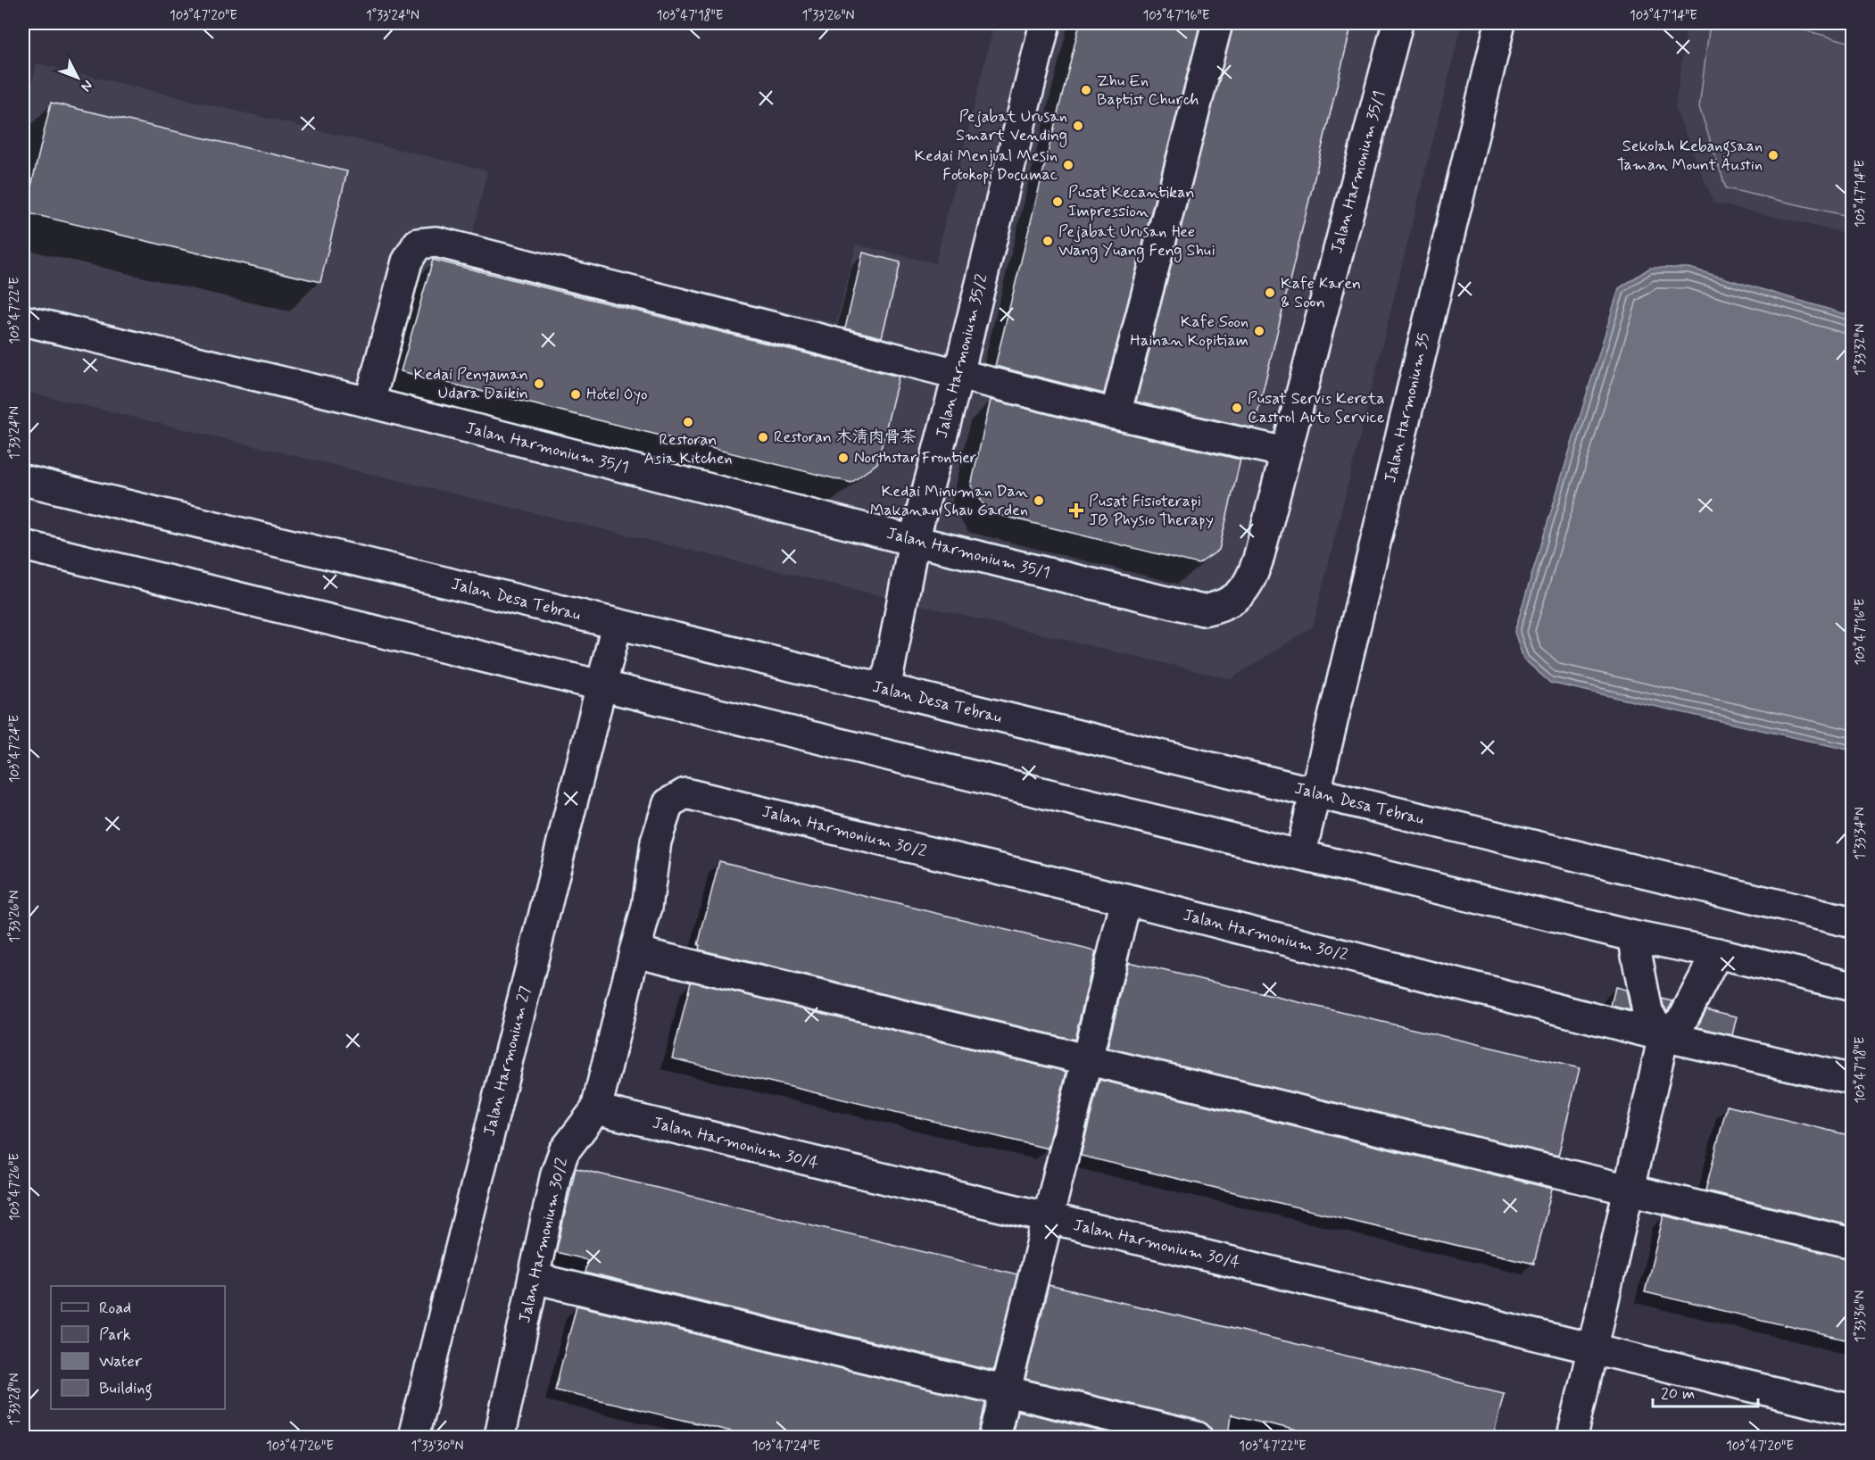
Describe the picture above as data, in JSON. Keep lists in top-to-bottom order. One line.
{"streets":{"street":["Jalan Harmonium 35/1","Jalan Harmonium 35/2","Jalan Harmonium 35","Jalan Desa Tebrau","Jalan Harmonium 30/2","Jalan Harmonium 27","Jalan Harmonium 30/4"]},"crossings":[["Jalan Harmonium 35/1","Jalan Harmonium 35/2"],["Jalan Harmonium 35/2","Jalan Desa Tebrau"],["Jalan Harmonium 35","Jalan Desa Tebrau"],["Jalan Desa Tebrau","Jalan Harmonium 27"],["Jalan Harmonium 30/2","Jalan Harmonium 30/4"]],"places":{"other":["Zhu En Baptist Church","Pejabat Urusan Smart Vending","Sekolah Kebangsaan Taman Mount Austin","Kedai Menjual Mesin Fotokopi Documac","Pusat Kecantikan Impression","Pejabat Urusan Hee Wang Yuang Feng Shui","Kafe Karen & Soon","Kafe Soon Hainan Kopitiam","Kedai Penyaman Udara Daikin","Hotel Oyo","Pusat Servis Kereta Castrol Auto Service","Restoran Asia Kitchen","Restoran 木清肉骨茶","Northstar Frontier","Kedai Minuman Dan Makanan Shau Garden"],"health":["Pusat Fisioterapi JB Physio Therapy"]},"legend":["Road","Park","Water","Building"],"scale_bar":"20 m","north":"bottom right","coordinates":["103°47'20\"E","1°33'24\"N","103°47'18\"E","1°33'26\"N","103°47'16\"E","103°47'14\"E","103°47'22\"E","1°33'32\"N","103°47'24\"E","1°33'34\"N","103°47'26\"E","1°33'36\"N","1°33'28\"N","1°33'30\"N"]}
